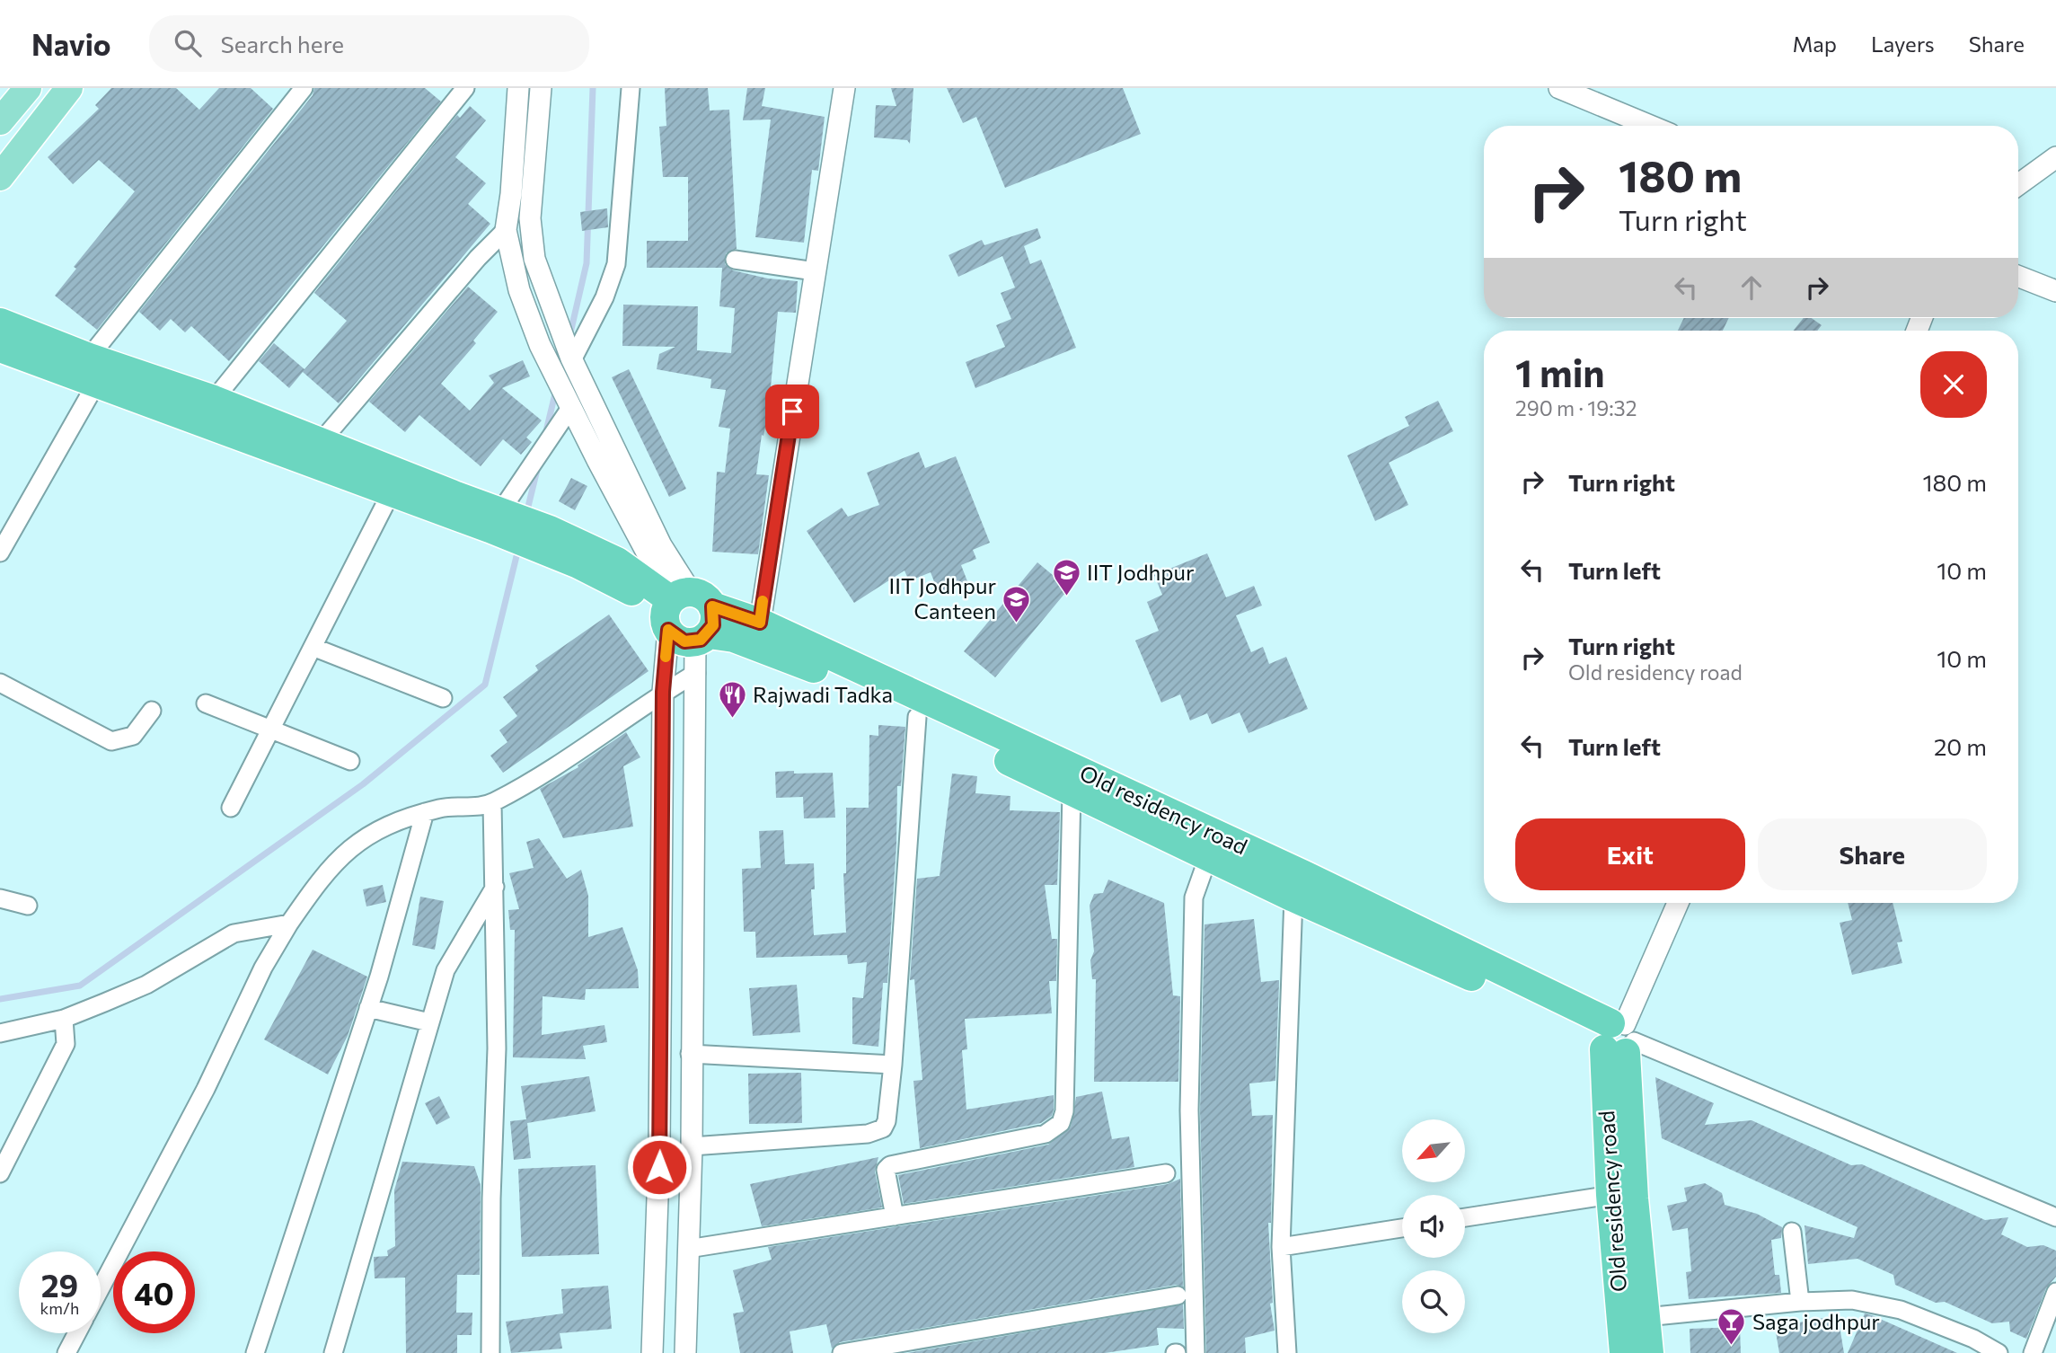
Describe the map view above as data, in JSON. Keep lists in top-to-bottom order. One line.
{"streets":{"highway":["Old residency road"]},"places":{"school or university":["IIT Jodhpur","IIT Jodhpur Canteen"],"restaurant":["Rajwadi Tadka"],"bar":["Saga jodhpur"]},"north":"bottom left","page":{"header":"Navio","search":"Search here","nav":["Map","Layers","Share"],"turn":["180 m","Turn right"],"heading":["1 min","290 m · 19:32"],"list":[{"name":"Turn right","value":"180 m"},{"name":"Turn left","value":"10 m"},{"name":"Turn right","note":"Old residency road","value":"10 m"},{"name":"Turn left","value":"20 m"}],"buttons":["Exit","Share"],"speed":"29 km/h","limit":"40"}}
